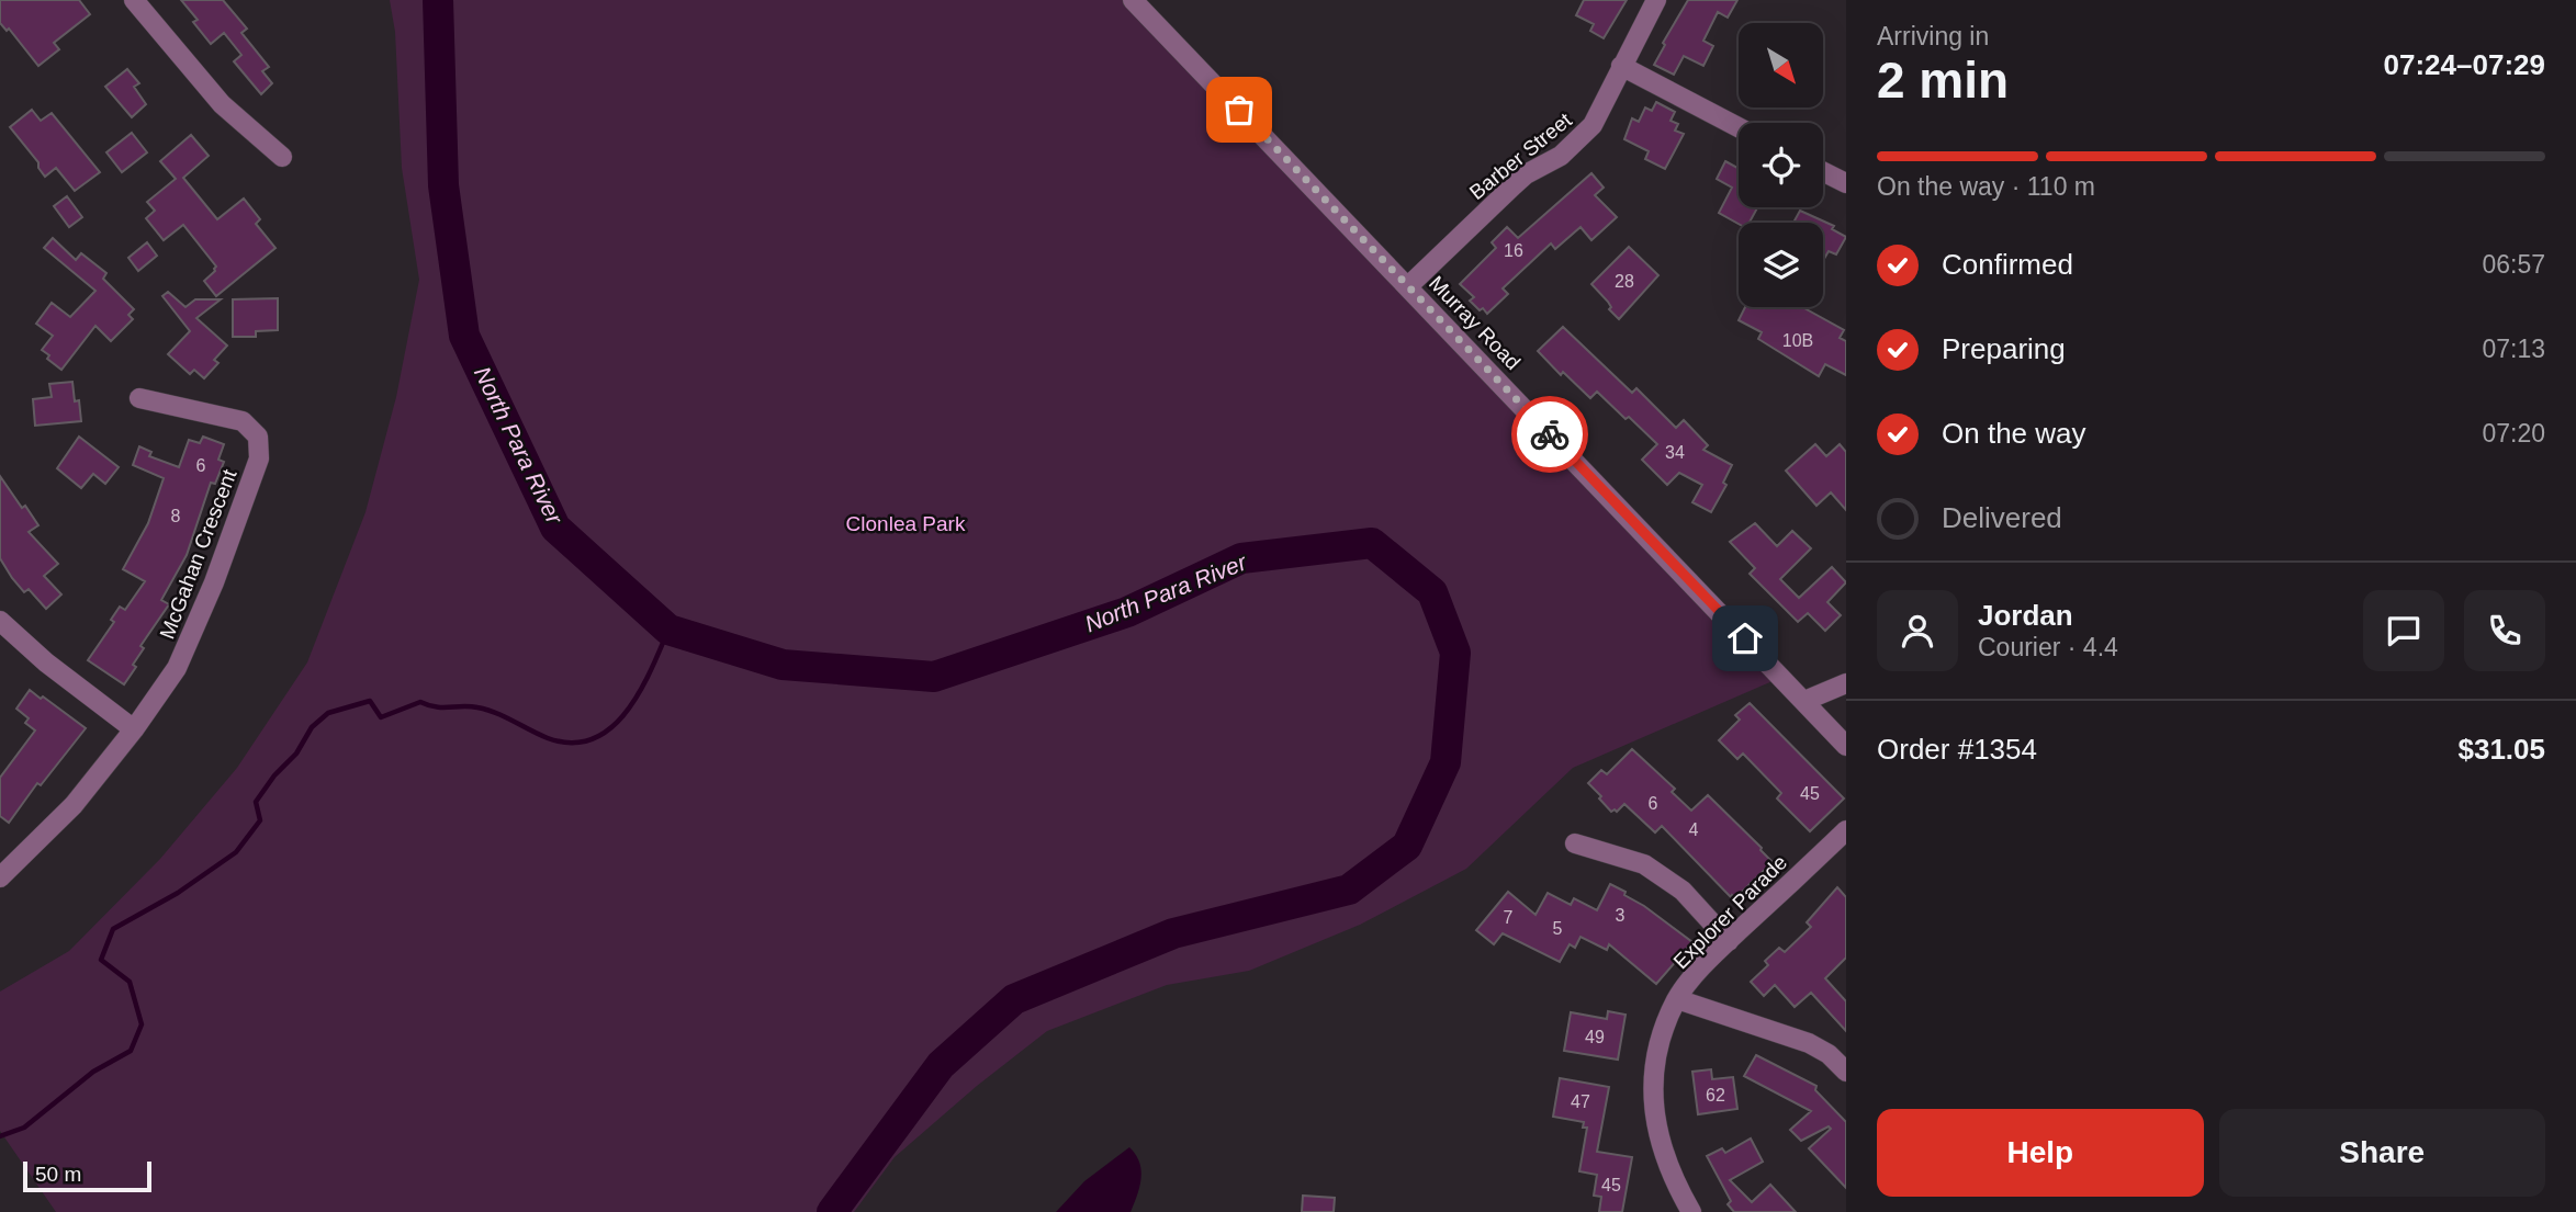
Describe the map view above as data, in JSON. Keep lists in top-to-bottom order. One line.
{"streets":{"street":["Barber Street","Murray Road","McGahan Crescent","Explorer Parade"]},"crossings":[["Barber Street","Murray Road"]],"water":["North Para River"],"parks":["Clonlea Park"],"house_numbers":["16","28","10B","34","6","8","45","6","4","3","7","5","49","62","47","45"],"scale_bar":"50 m","north":"bottom right","page":{"heading":["2 min","Arriving in","07:24–07:29"],"panel":["Jordan","Courier · 4.4","Order #1354","$31.05"],"bar":"On the way · 110 m","list":[["Confirmed","06:57"],["Preparing","07:13"],["On the way","07:20"],"Delivered"],"buttons":["Help","Share"],"scale":"50 m"}}
